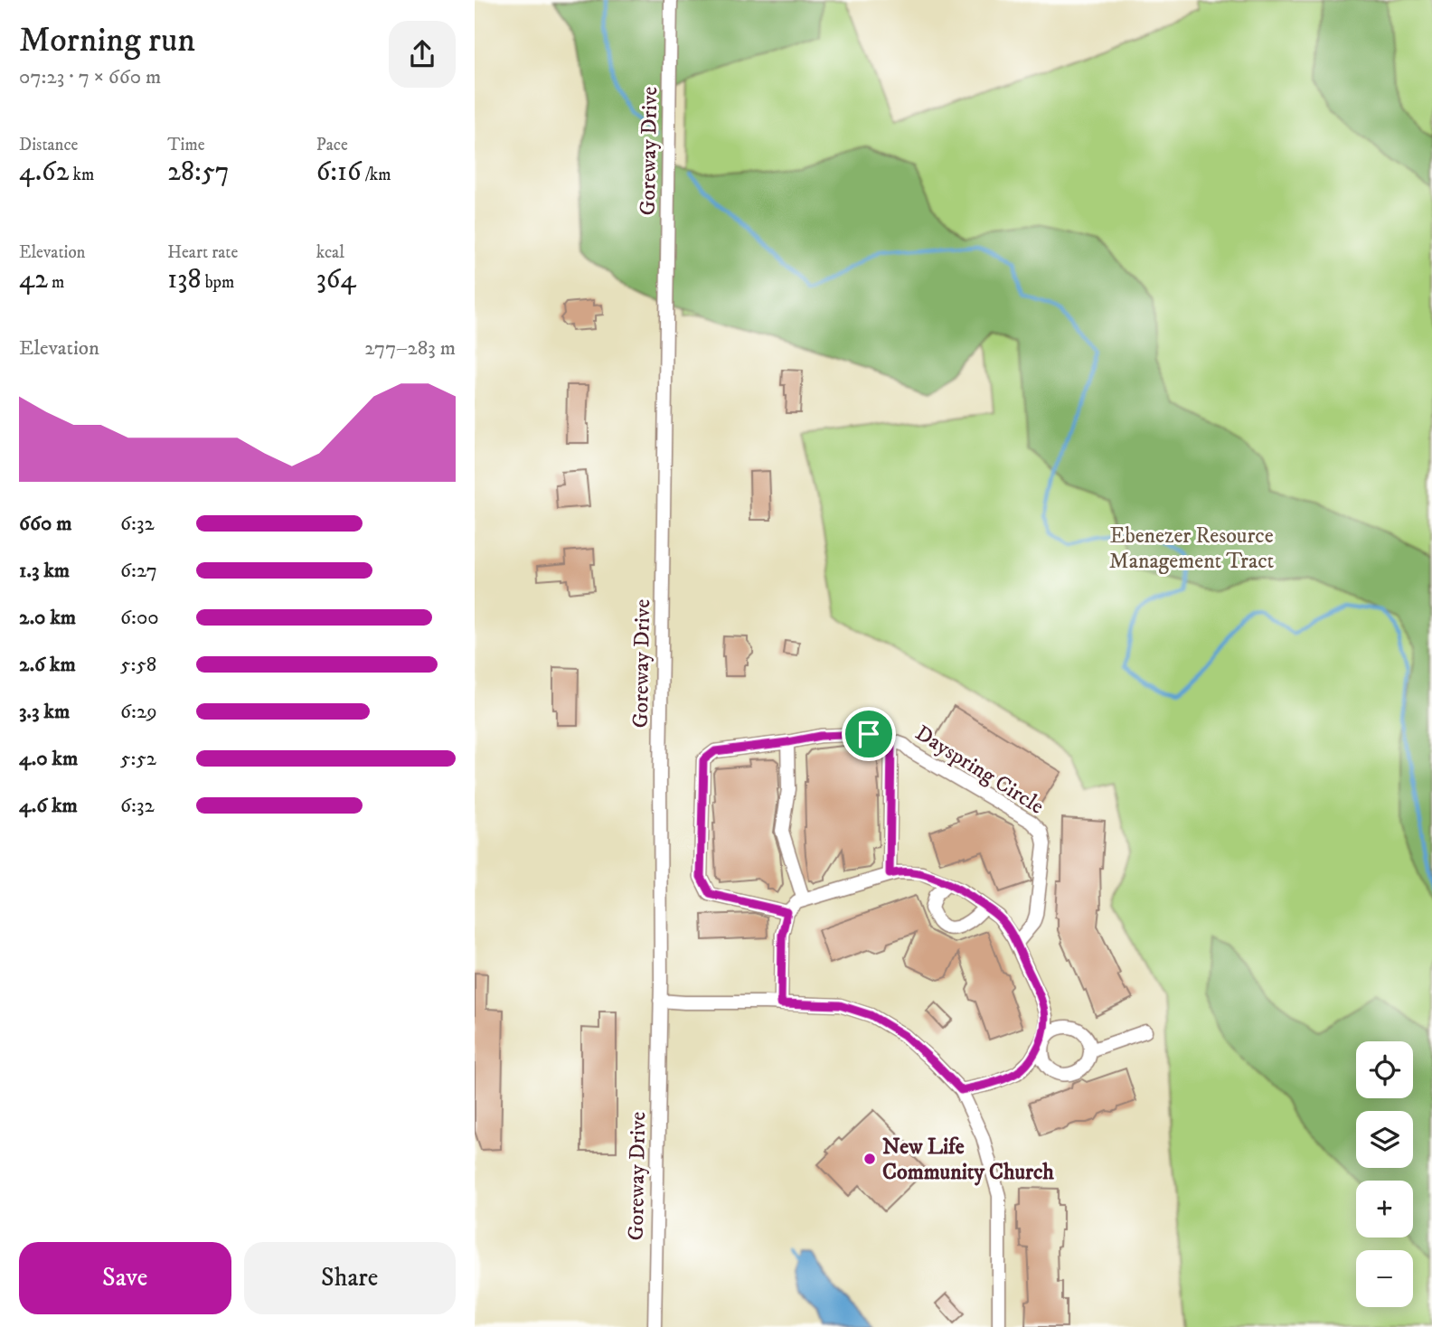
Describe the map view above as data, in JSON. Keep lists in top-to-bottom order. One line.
{"streets":{"street":["Goreway Drive","Dayspring Circle"]},"parks":["Ebenezer Resource Management Tract"],"places":["New Life Community Church"],"page":{"heading":["Morning run","07:23 · 7 × 660 m"],"stats":[["Distance","4.62 km"],["Time","28:57"],["Pace","6:16 /km"],["Elevation","42 m"],["Heart rate","138 bpm"],["kcal","364"]],"chart":["Elevation","277–283 m"],"list":[{"name":"660 m","note":"6:32"},{"name":"1.3 km","note":"6:27"},{"name":"2.0 km","note":"6:00"},{"name":"2.6 km","note":"5:58"},{"name":"3.3 km","note":"6:29"},{"name":"4.0 km","note":"5:52"},{"name":"4.6 km","note":"6:32"}],"map_buttons":["+","−"],"buttons":["Save","Share"]}}
